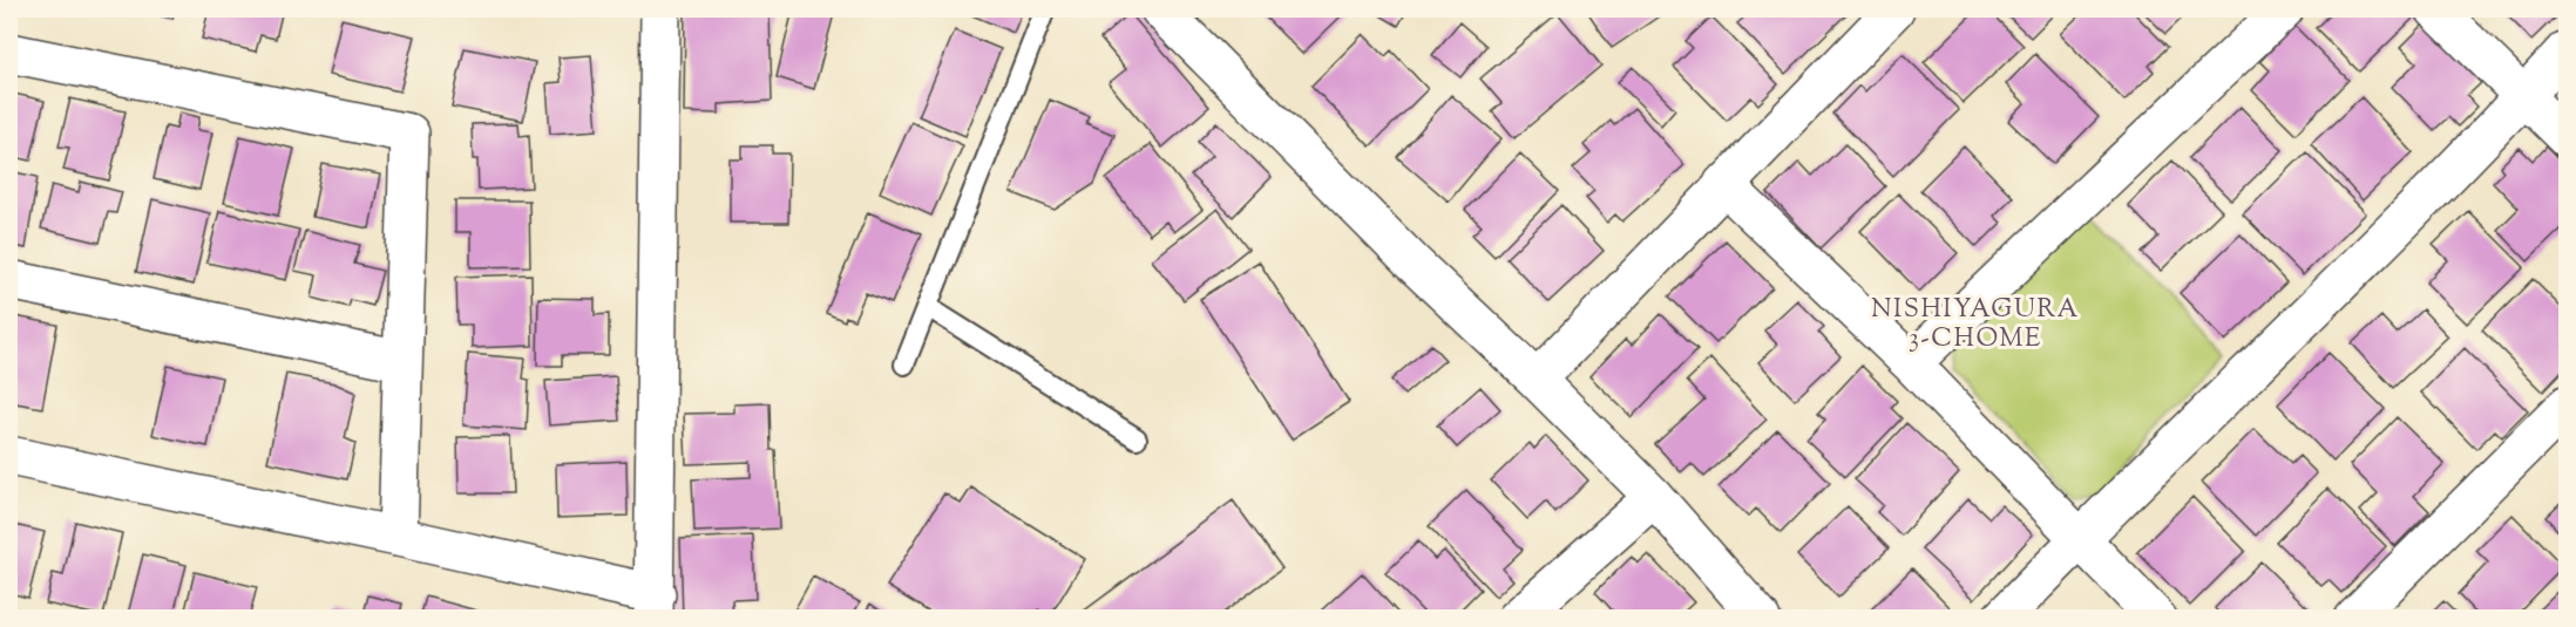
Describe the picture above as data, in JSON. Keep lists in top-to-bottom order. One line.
{"districts":["NISHIYAGURA 3-CHOME"]}
